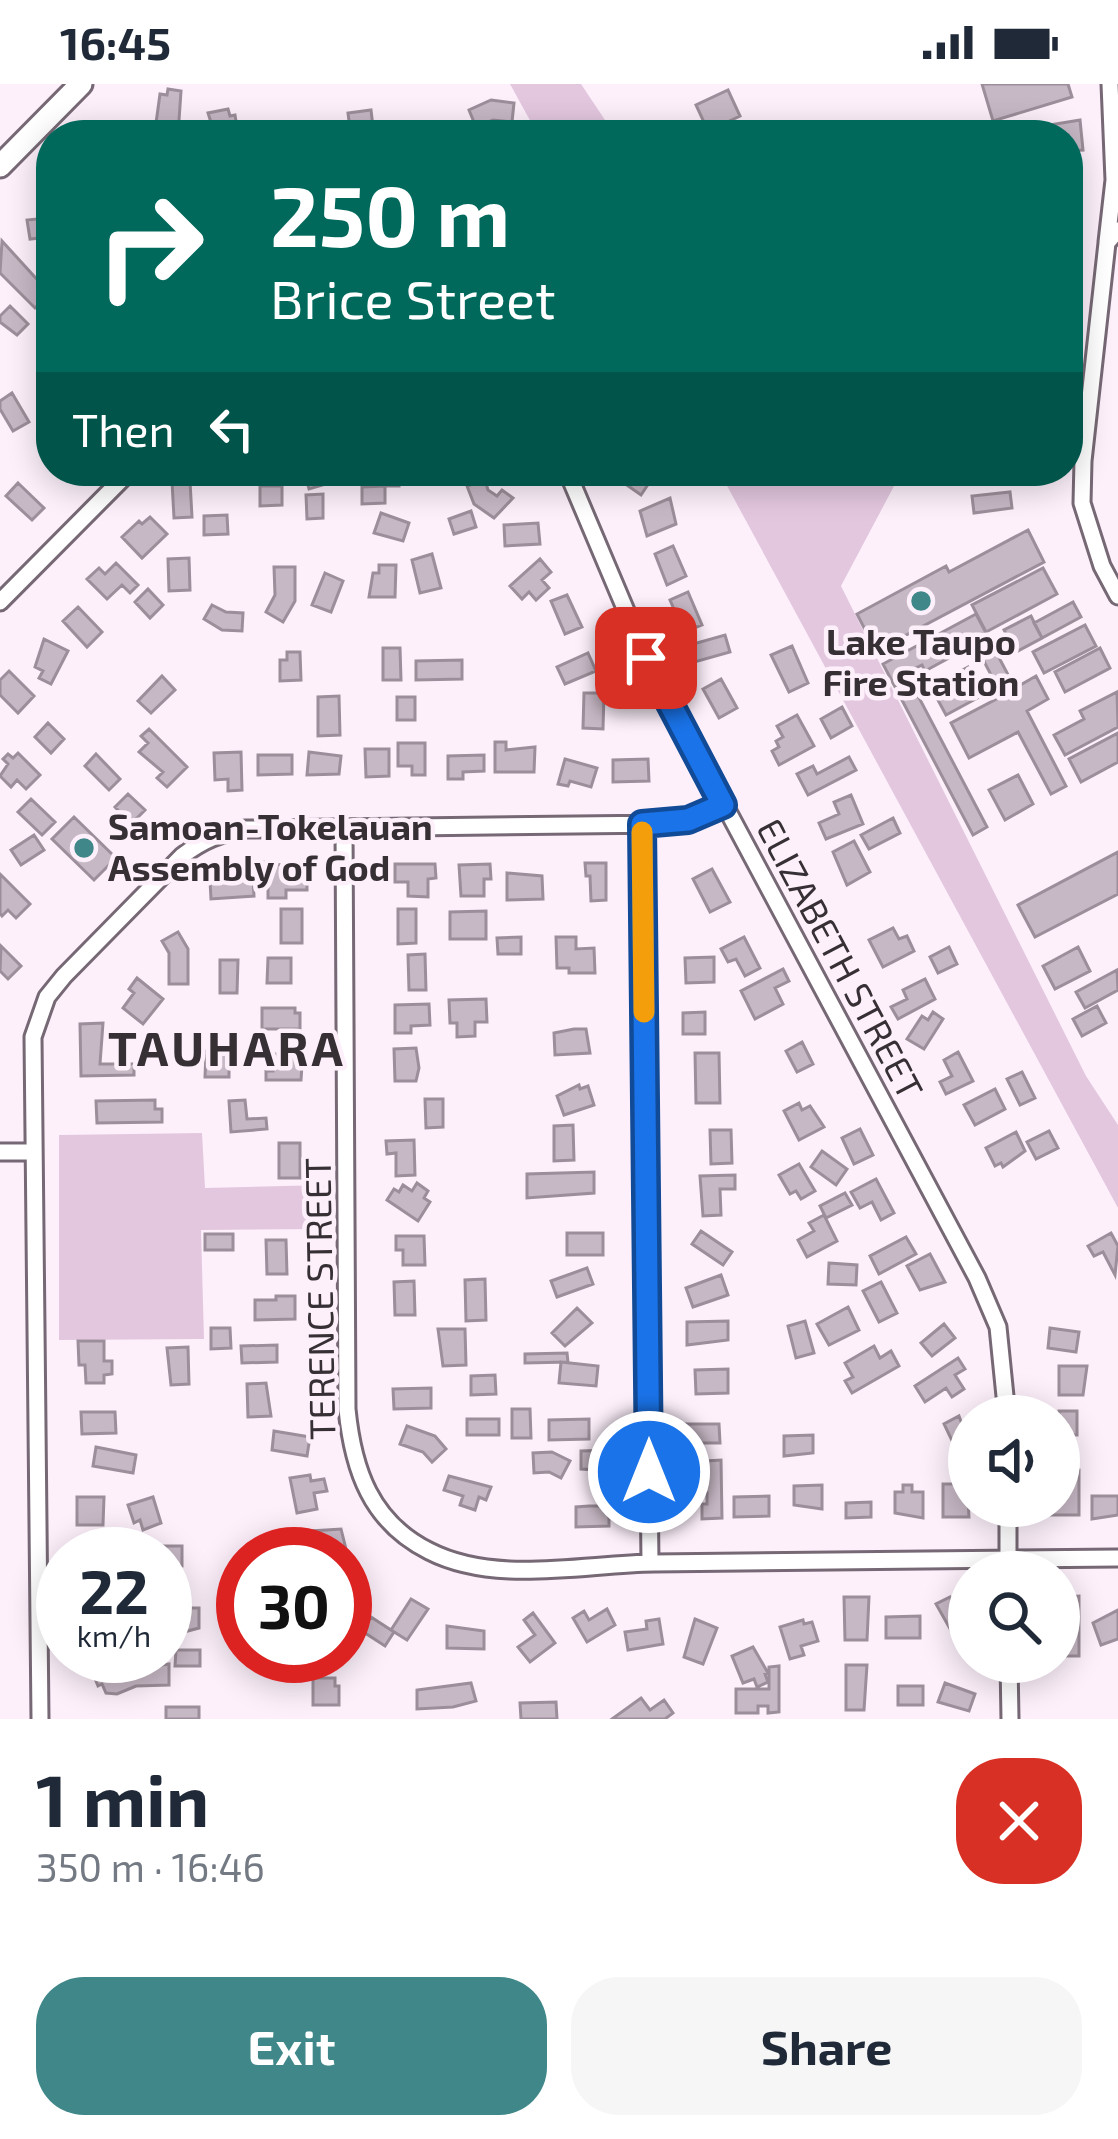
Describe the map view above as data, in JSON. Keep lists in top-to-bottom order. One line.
{"streets":{"street":["ELIZABETH STREET","TERENCE STREET"]},"districts":["TAUHARA"],"places":["Lake Taupo Fire Station","Samoan-Tokelauan Assembly of God"],"page":{"status":"16:45","turn":["250 m","Brice Street"],"then":"Then","speed":"22 km/h","limit":"30","heading":["1 min","350 m · 16:46"],"buttons":["Exit","Share"]}}
